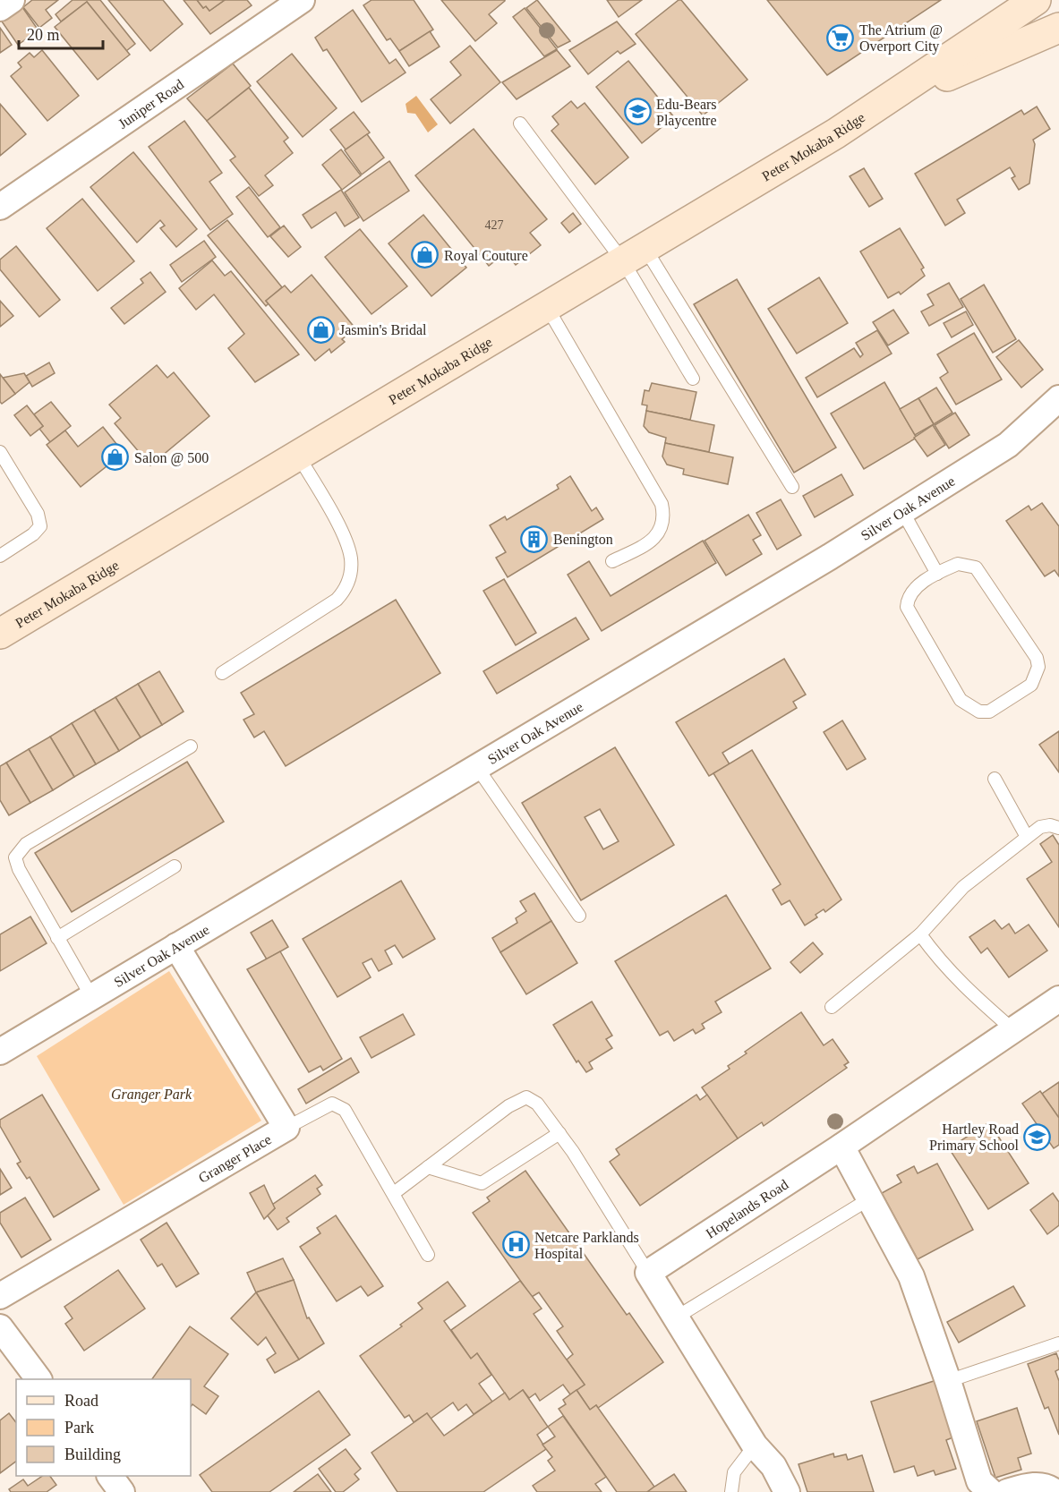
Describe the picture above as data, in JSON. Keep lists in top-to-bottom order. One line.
{"streets":{"street":["Juniper Road","Peter Mokaba Ridge","Silver Oak Avenue","Granger Place","Hopelands Road"]},"crossings":[["Silver Oak Avenue","Granger Place"]],"parks":["Granger Park"],"places":{"supermarket":["The Atrium @ Overport City"],"school or university":["Edu-Bears Playcentre","Hartley Road Primary School"],"shop":["Royal Couture","Jasmin's Bridal","Salon @ 500"],"building":["Benington"],"hospital":["Netcare Parklands Hospital"]},"house_numbers":["427"],"legend":["Road","Park","Building"],"scale_bar":"20 m"}
